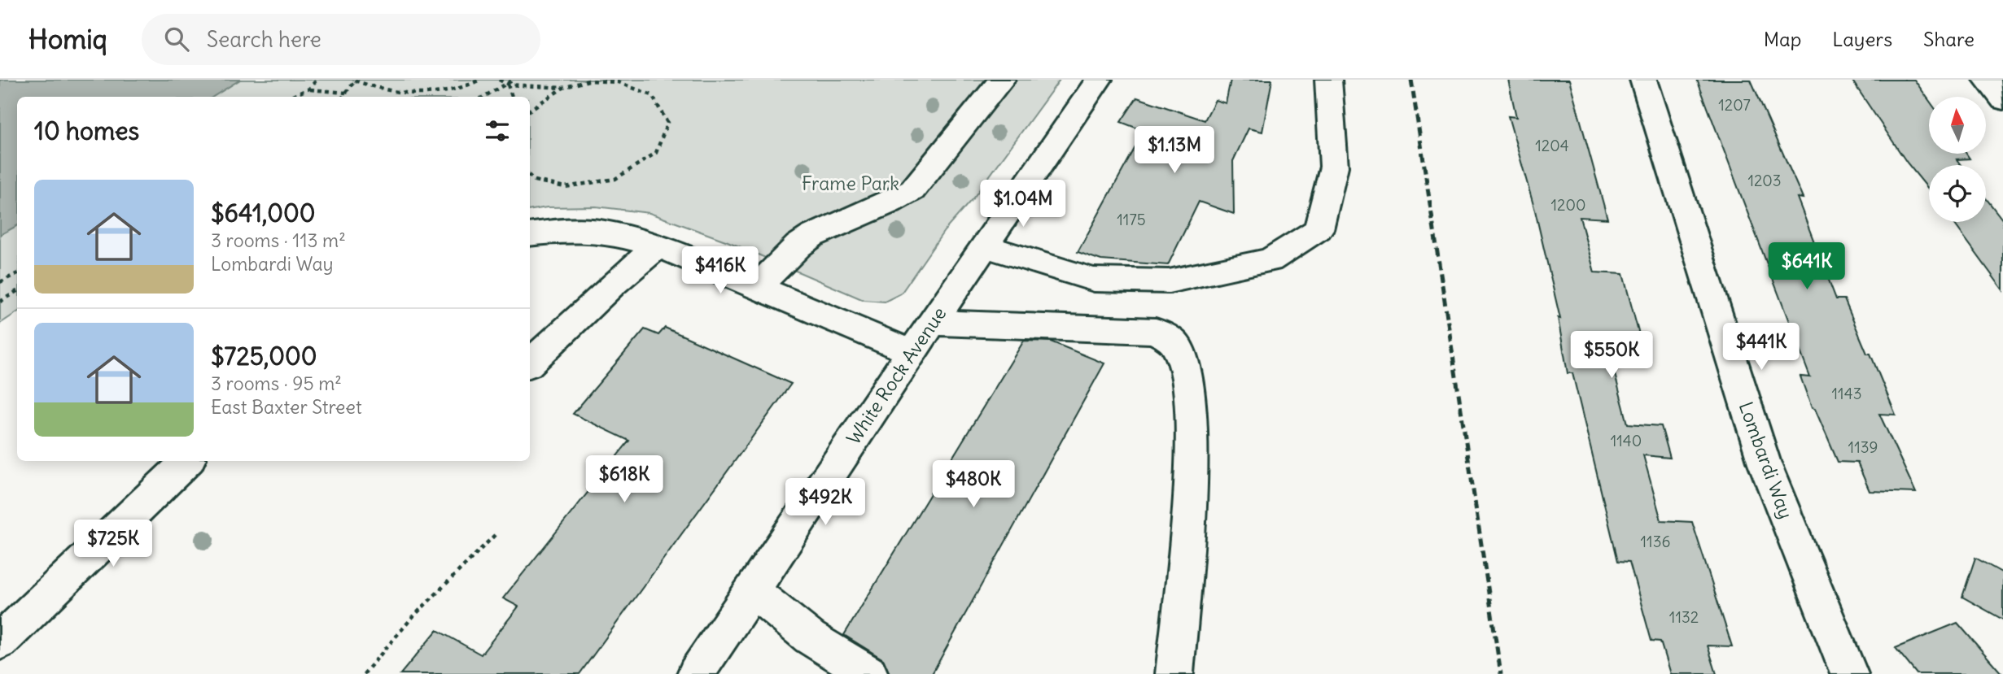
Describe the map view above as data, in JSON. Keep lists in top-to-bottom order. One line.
{"streets":{"street":["White Rock Avenue","Lombardi Way"]},"parks":["Frame Park"],"house_numbers":["1207","1204","1203","1200","1175","1143","1140","1139","1136","1132"],"north":"top","page":{"header":"Homiq","search":"Search here","nav":["Map","Layers","Share"],"heading":"10 homes","price":["$1.13M","$1.04M","$641K","$416K","$441K","$550K","$618K","$480K","$492K","$725K"],"list":[{"name":"$641,000","note":"3 rooms · 113 m² · Lombardi Way"},{"name":"$725,000","note":"3 rooms · 95 m² · East Baxter Street"}]}}
